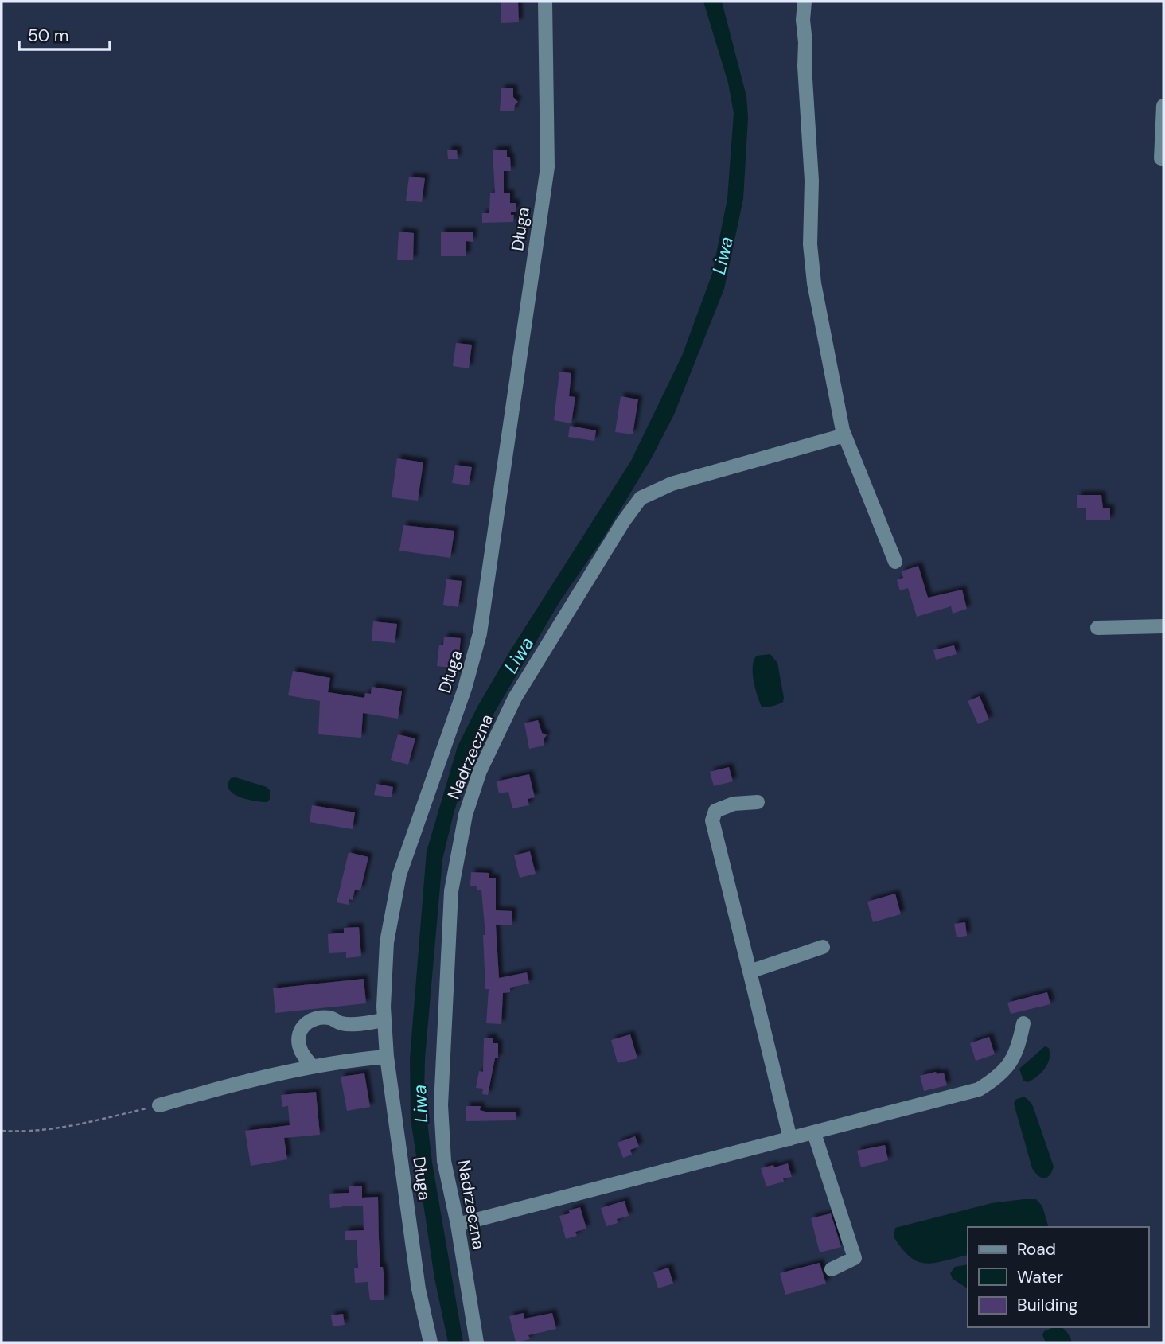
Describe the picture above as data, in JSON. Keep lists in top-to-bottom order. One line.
{"streets":{"street":["Długa","Nadrzeczna"]},"water":["Liwa"],"legend":["Road","Water","Building"],"scale_bar":"50 m"}
